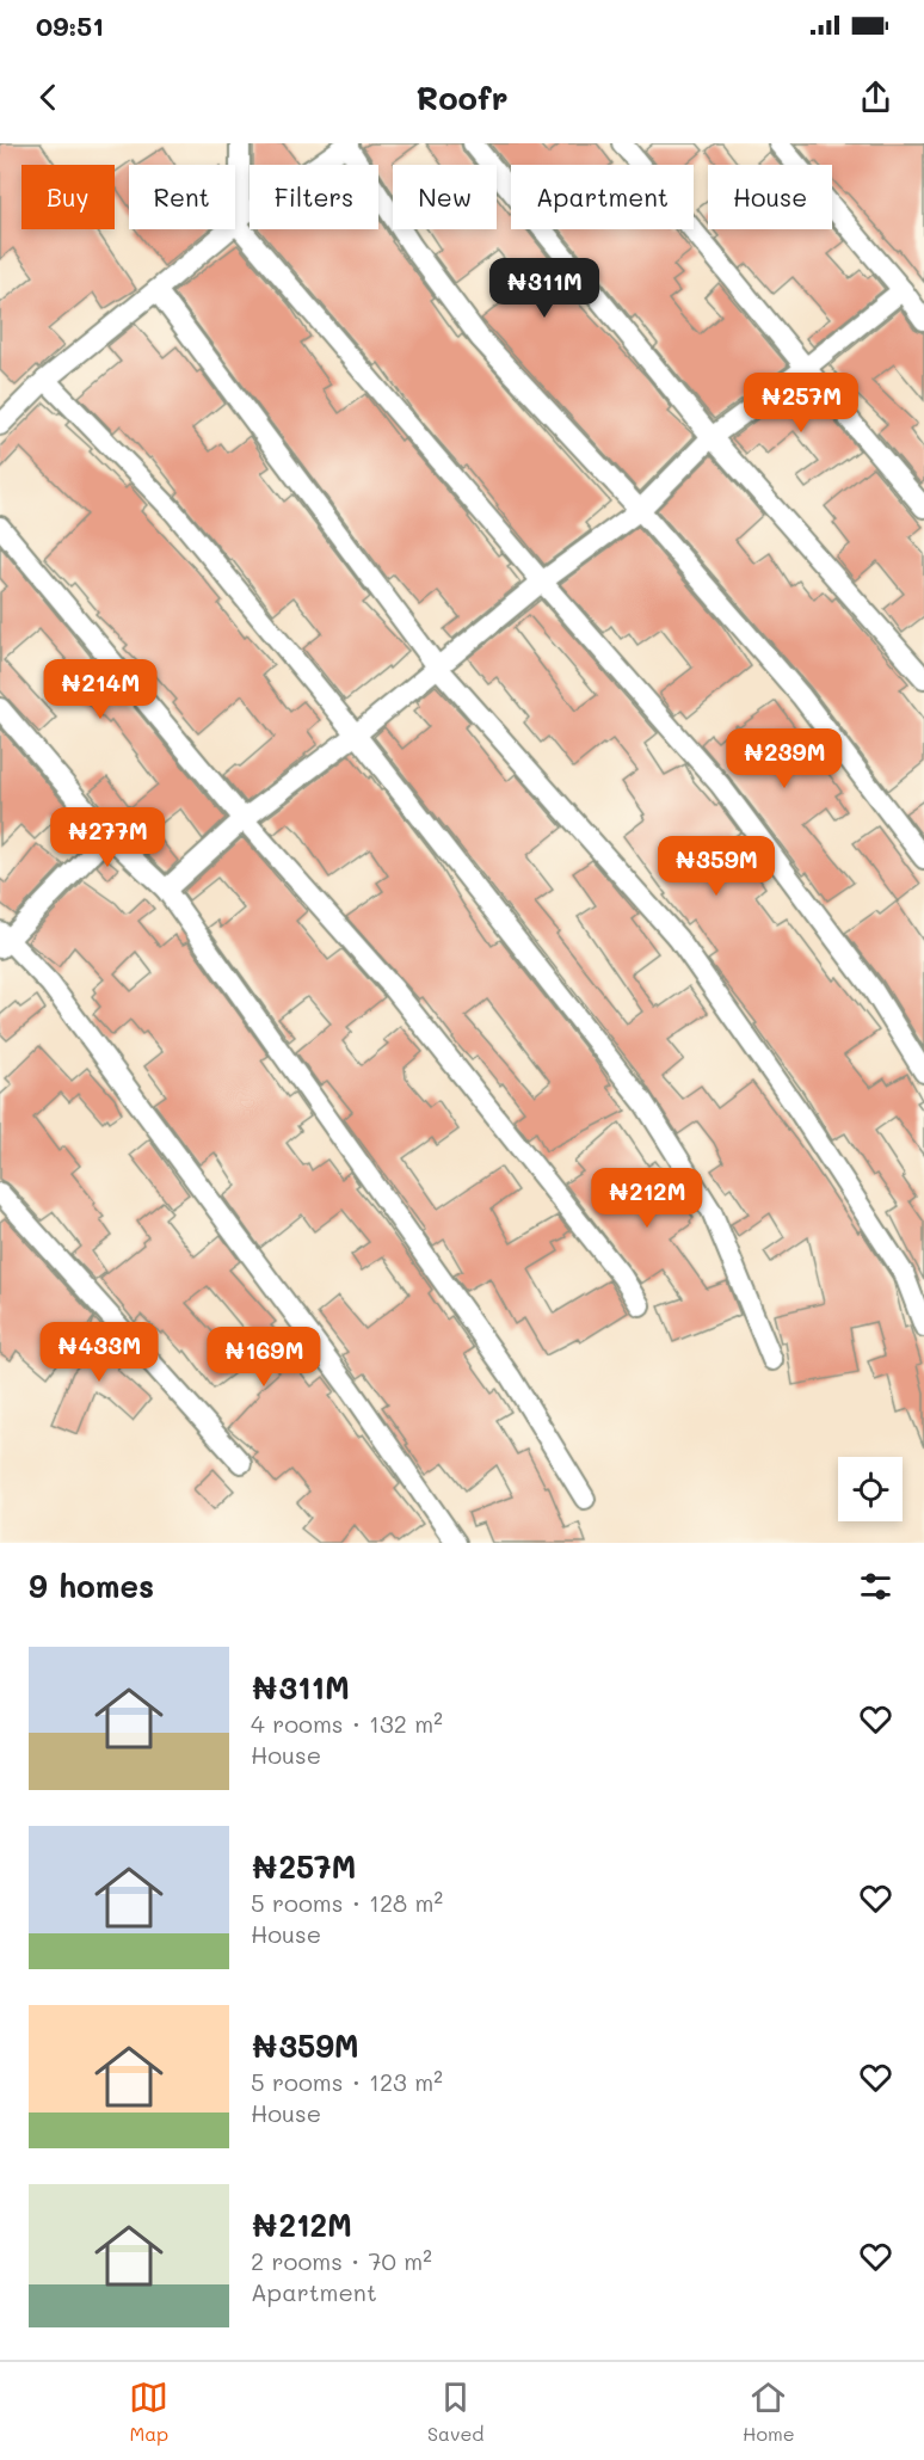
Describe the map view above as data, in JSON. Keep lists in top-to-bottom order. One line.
{"page":{"status":"09:51","header":"Roofr","chip":["Buy","Rent","Filters","New","Apartment","House"],"price":["₦311M","₦257M","₦214M","₦239M","₦277M","₦359M","₦212M","₦433M","₦169M"],"heading":"9 homes","list":[{"name":"₦311M","note":"4 rooms · 132 m² · House"},{"name":"₦257M","note":"5 rooms · 128 m² · House"},{"name":"₦359M","note":"5 rooms · 123 m² · House"},{"name":"₦212M","note":"2 rooms · 70 m² · Apartment"}],"tabs":["Map","Saved","Home"]}}
